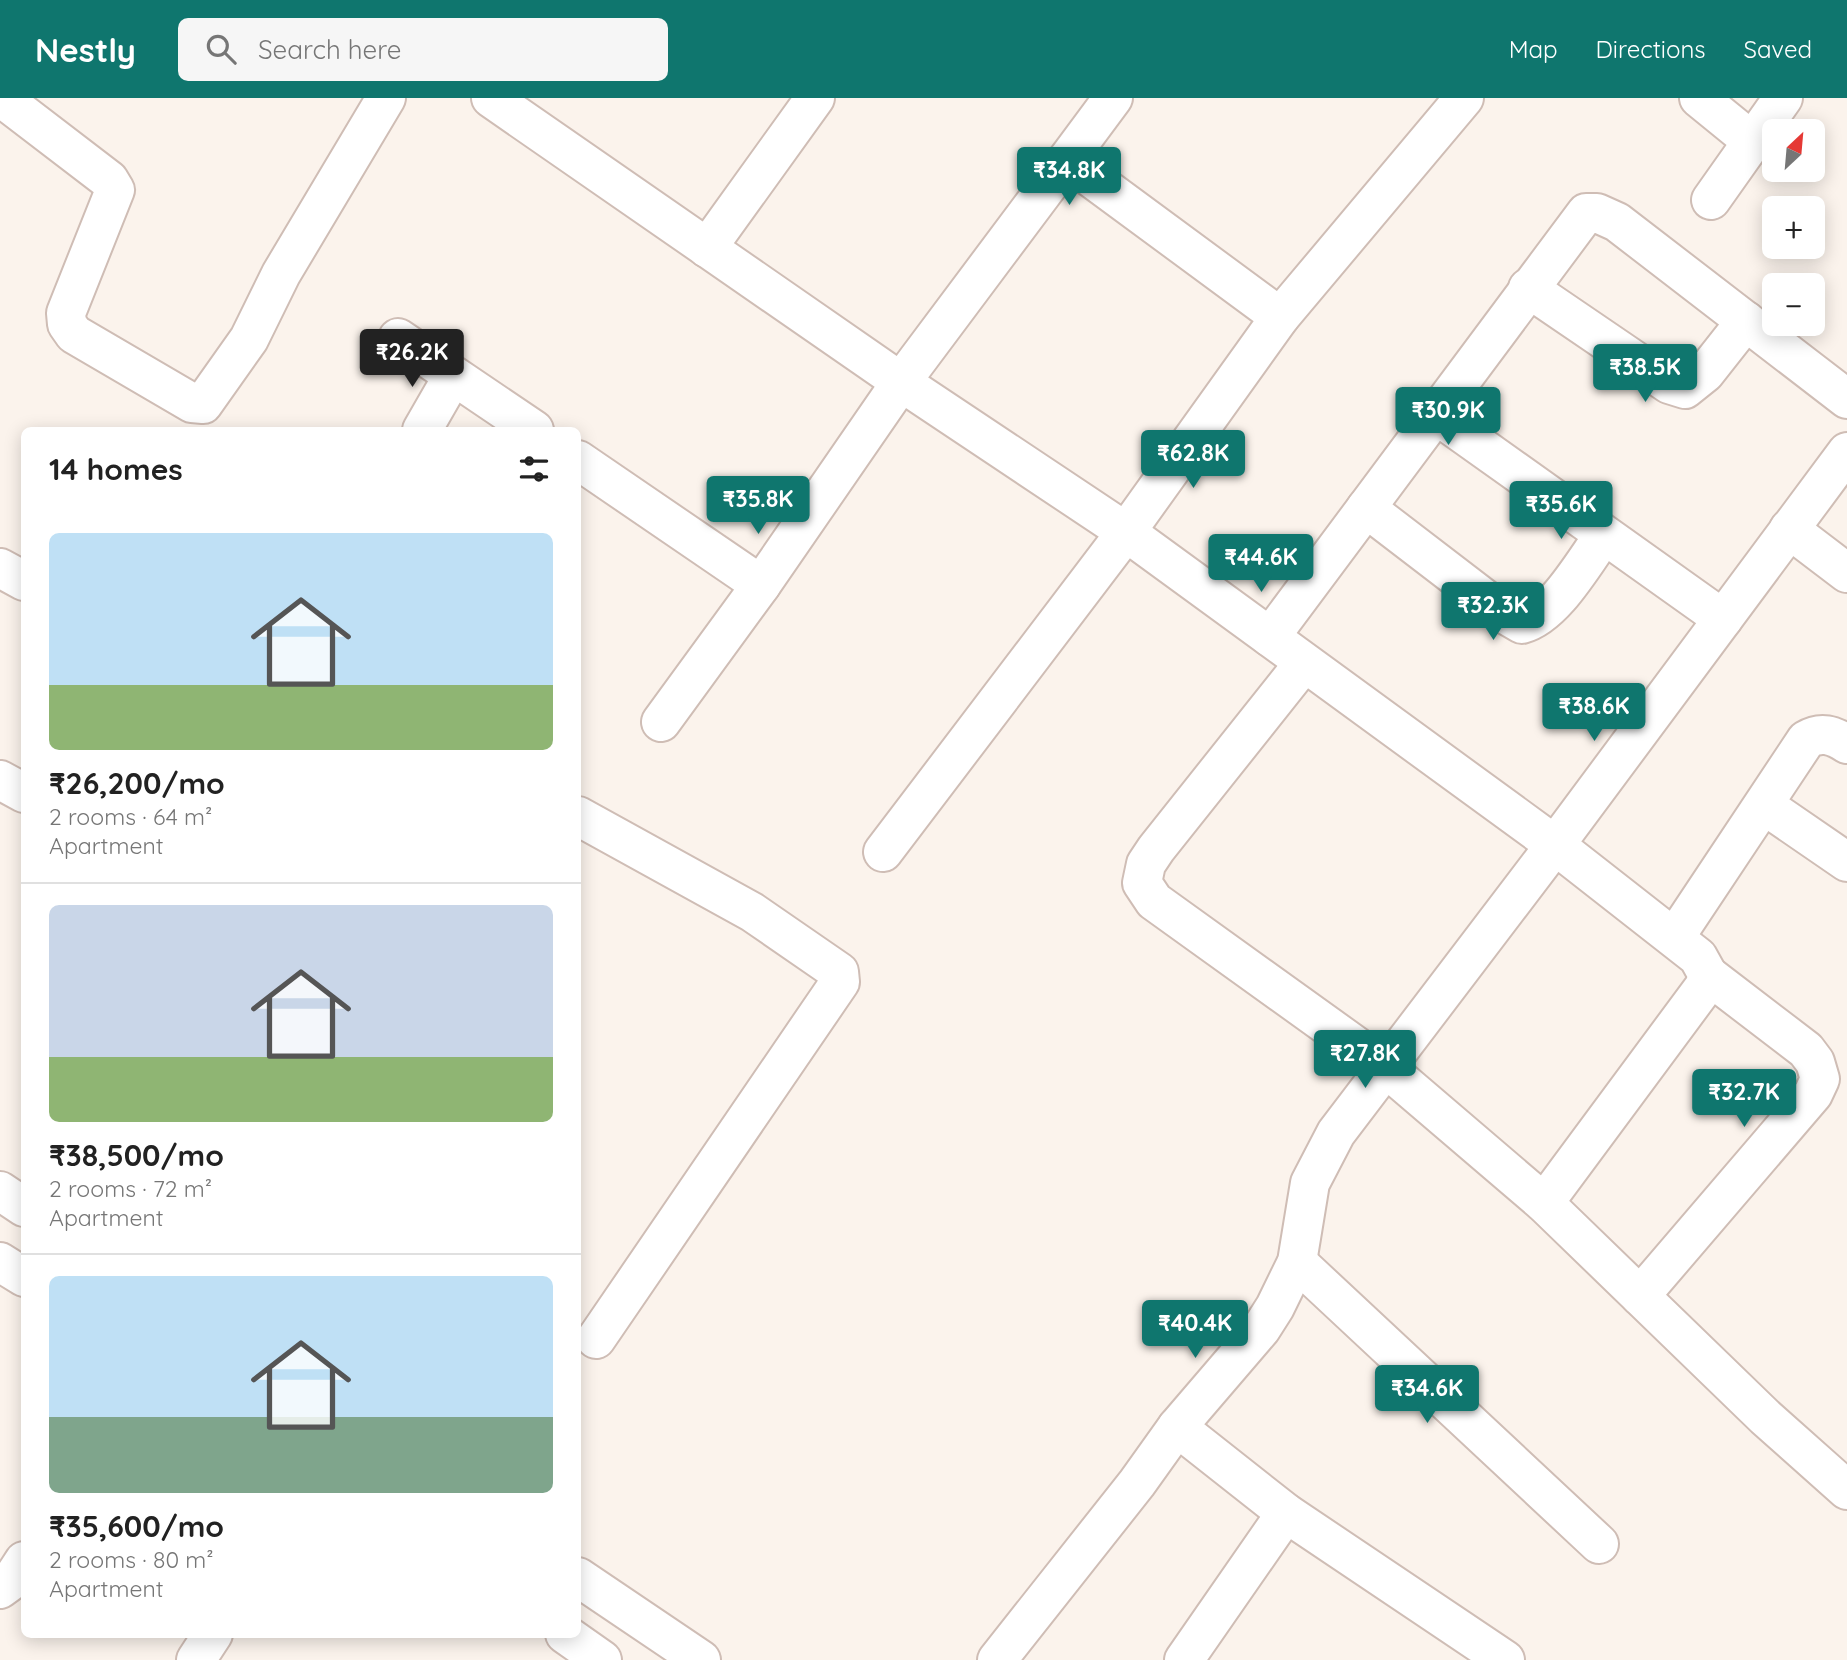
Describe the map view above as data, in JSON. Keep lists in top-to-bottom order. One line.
{"north":"top right","page":{"header":"Nestly","search":"Search here","nav":["Map","Directions","Saved"],"map_buttons":["+","−"],"price":["₹34.8K","₹26.2K","₹38.5K","₹30.9K","₹62.8K","₹35.8K","₹35.6K","₹44.6K","₹32.3K","₹38.6K","₹27.8K","₹32.7K","₹40.4K","₹34.6K"],"heading":"14 homes","list":[{"name":"₹26,200/mo","note":"2 rooms · 64 m² · Apartment"},{"name":"₹38,500/mo","note":"2 rooms · 72 m² · Apartment"},{"name":"₹35,600/mo","note":"2 rooms · 80 m² · Apartment"}]}}
